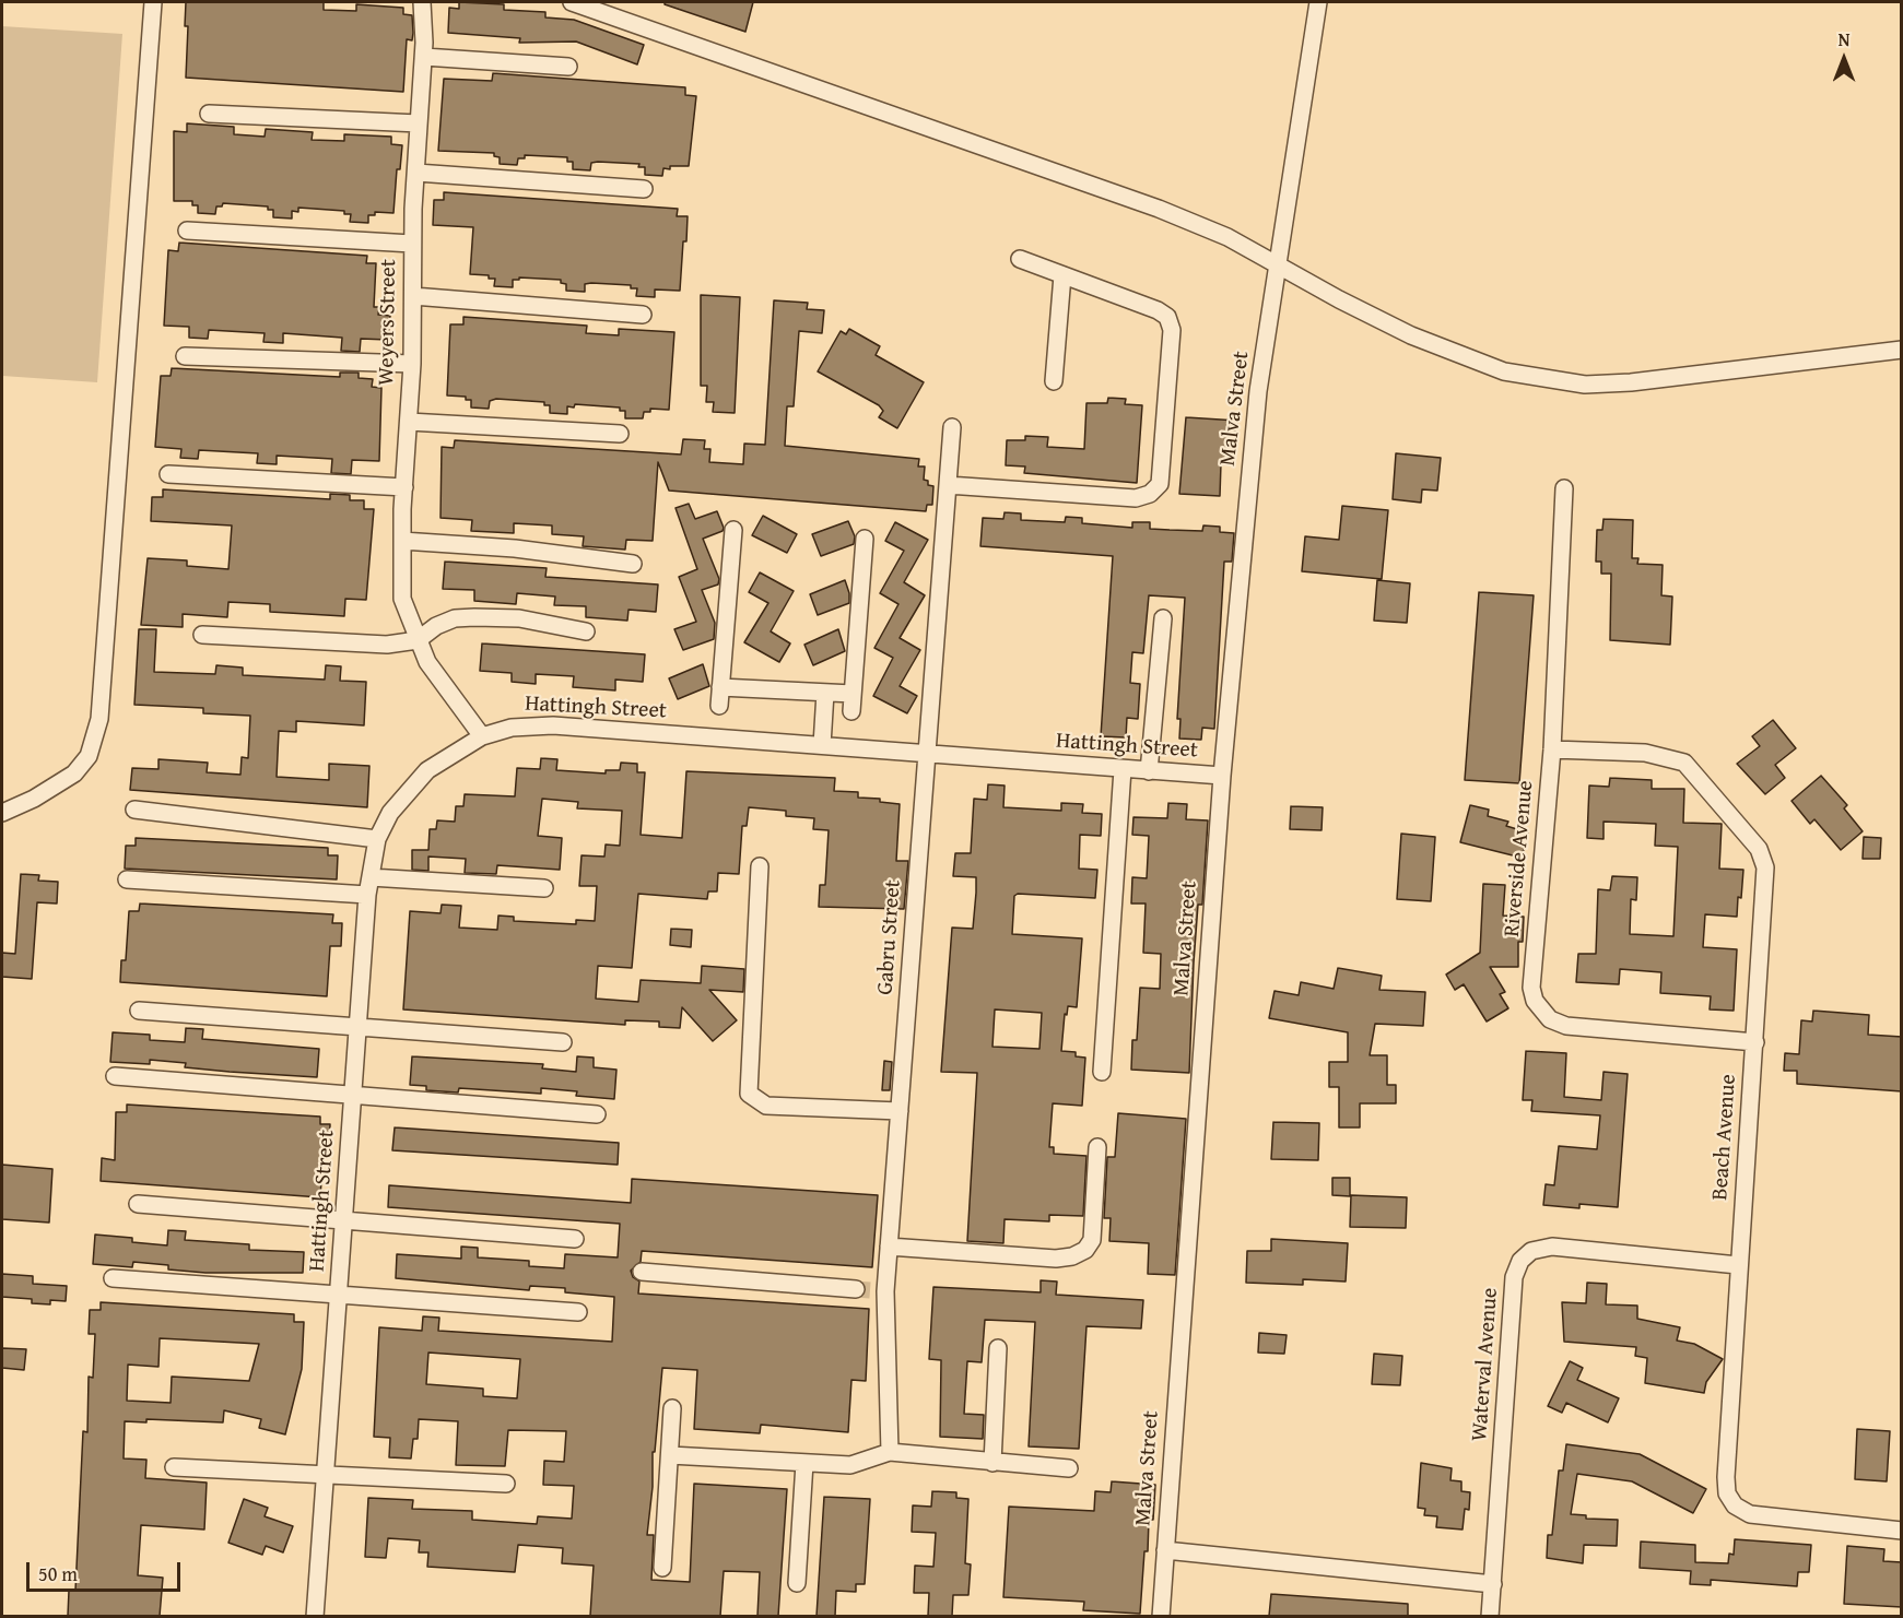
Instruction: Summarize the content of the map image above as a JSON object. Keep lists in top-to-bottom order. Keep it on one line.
{"streets":{"street":["Weyers Street","Malva Street","Hattingh Street","Riverside Avenue","Gabru Street","Beach Avenue","Waterval Avenue"]},"crossings":[["Weyers Street","Hattingh Street"],["Malva Street","Hattingh Street"],["Hattingh Street","Gabru Street"],["Riverside Avenue","Beach Avenue"],["Beach Avenue","Waterval Avenue"]],"scale_bar":"50 m","north":"top"}
